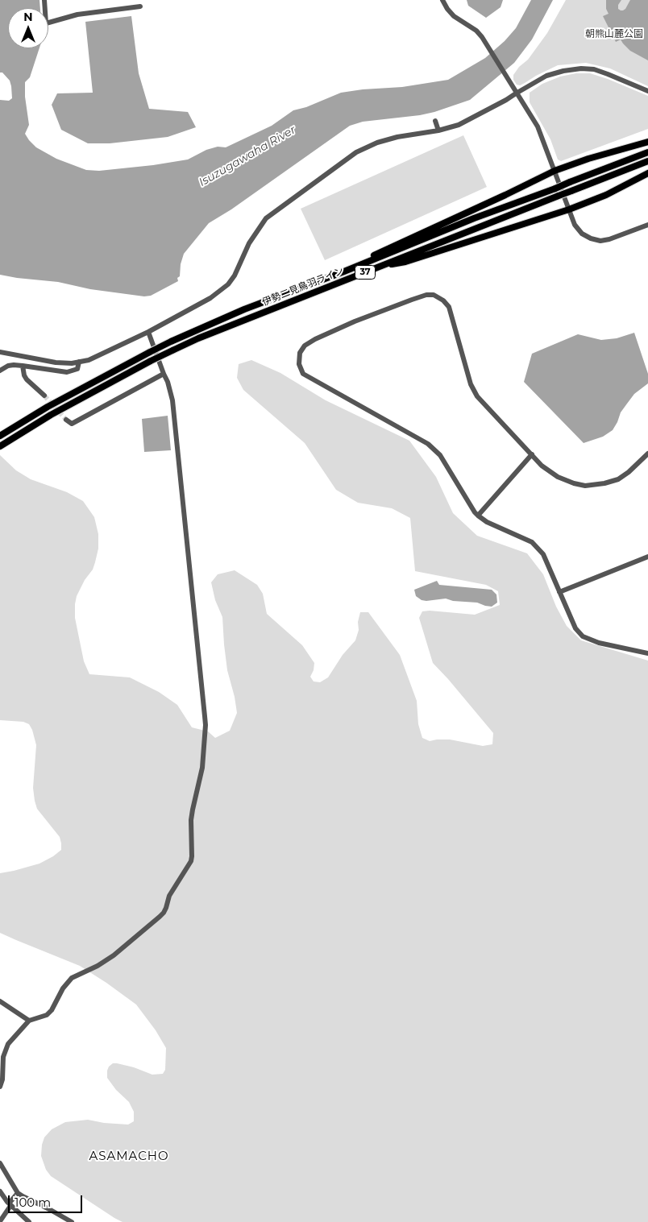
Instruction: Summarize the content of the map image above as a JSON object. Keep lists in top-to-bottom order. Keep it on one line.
{"streets":{"main road":["37","伊勢二見鳥羽ライン"]},"districts":["ASAMACHO"],"water":["Isuzugawaha River"],"parks":["朝熊山麓公園"],"scale_bar":"100 m","north":"top"}
